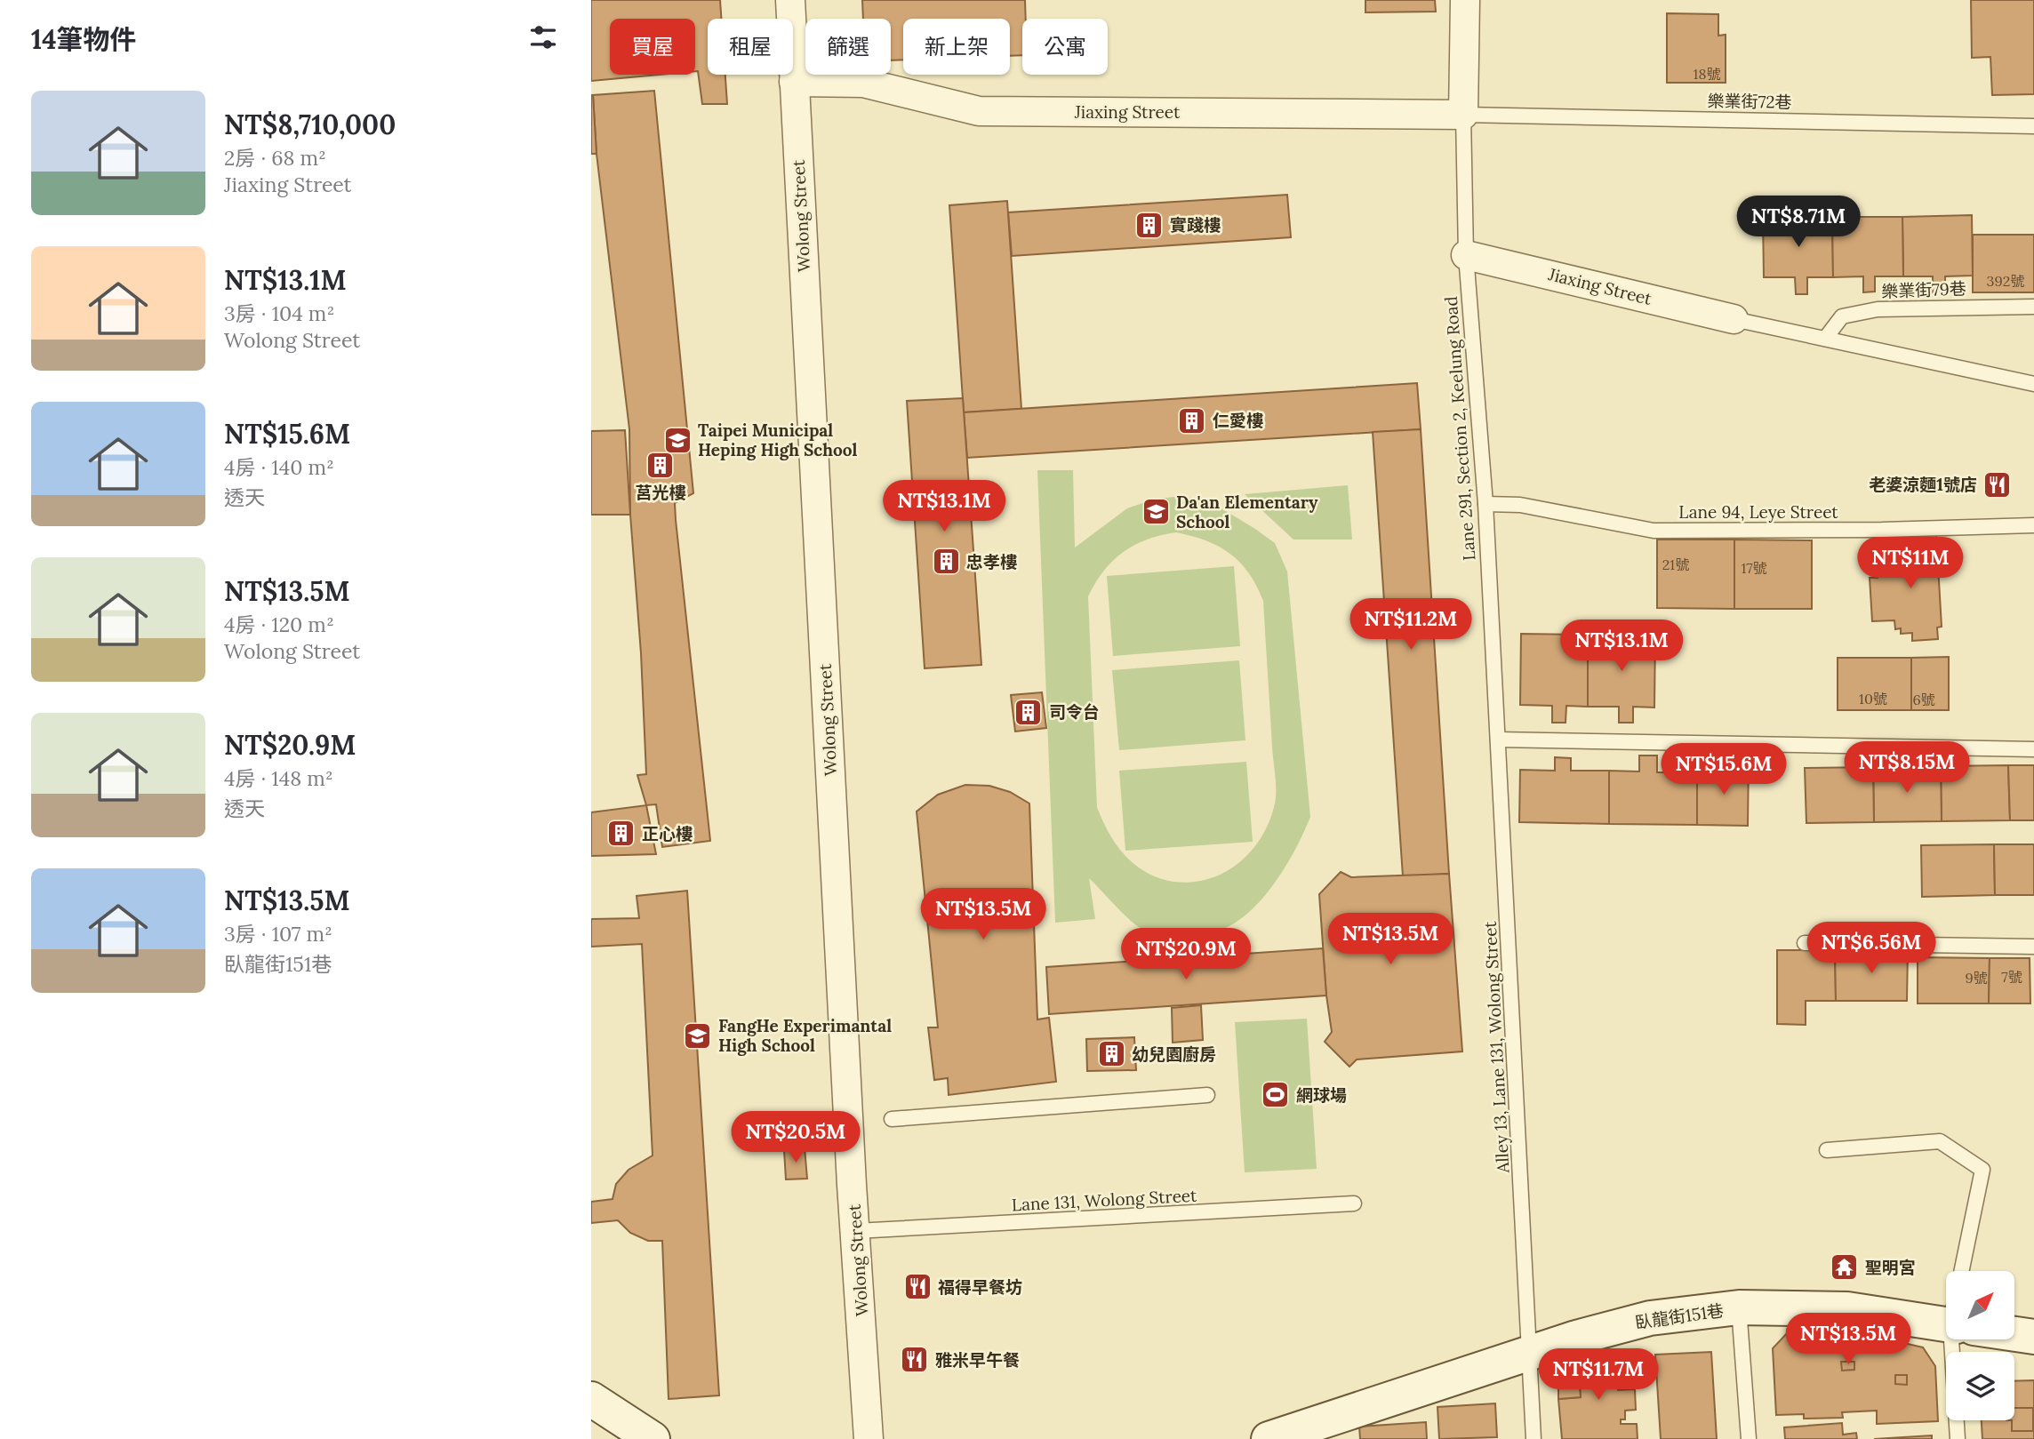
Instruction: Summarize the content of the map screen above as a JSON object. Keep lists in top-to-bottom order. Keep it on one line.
{"streets":{"street":["Jiaxing Street","Wolong Street","臥龍街151巷"],"lane":["樂業街72巷","樂業街79巷","Lane 291, Section 2, Keelung Road","Lane 94, Leye Street","Alley 13, Lane 131, Wolong Street","Lane 131, Wolong Street"]},"crossings":[["樂業街72巷","Jiaxing Street"],["樂業街72巷","Lane 291, Section 2, Keelung Road"],["Jiaxing Street","Wolong Street"],["Jiaxing Street","Lane 291, Section 2, Keelung Road"],["Wolong Street","Lane 131, Wolong Street"],["Lane 291, Section 2, Keelung Road","Lane 94, Leye Street"],["Lane 291, Section 2, Keelung Road","Alley 13, Lane 131, Wolong Street"],["Alley 13, Lane 131, Wolong Street","臥龍街151巷"]],"places":{"building":["實踐樓","仁愛樓","莒光樓","忠孝樓","司令台","正心樓","幼兒園廚房"],"school or university":["Taipei Municipal Heping High School","Da'an Elementary School","FangHe Experimantal High School"],"restaurant":["老婆涼麵1號店","福得早餐坊","雅米早午餐"],"sports":["網球場"],"temple":["聖明宮"]},"house_numbers":["18號","392號","21號","17號","10號","6號","7號","9號"],"north":"top right","page":{"heading":"14筆物件","chip":["買屋","租屋","篩選","新上架","公寓"],"list":[{"name":"NT$8,710,000","note":"2房 · 68 m² · Jiaxing Street"},{"name":"NT$13.1M","note":"3房 · 104 m² · Wolong Street"},{"name":"NT$15.6M","note":"4房 · 140 m² · 透天"},{"name":"NT$13.5M","note":"4房 · 120 m² · Wolong Street"},{"name":"NT$20.9M","note":"4房 · 148 m² · 透天"},{"name":"NT$13.5M","note":"3房 · 107 m² · 臥龍街151巷"}],"price":["NT$8.71M","NT$13.1M","NT$11M","NT$11.2M","NT$13.1M","NT$8.15M","NT$15.6M","NT$13.5M","NT$13.5M","NT$6.56M","NT$20.9M","NT$20.5M","NT$13.5M","NT$11.7M"]}}
